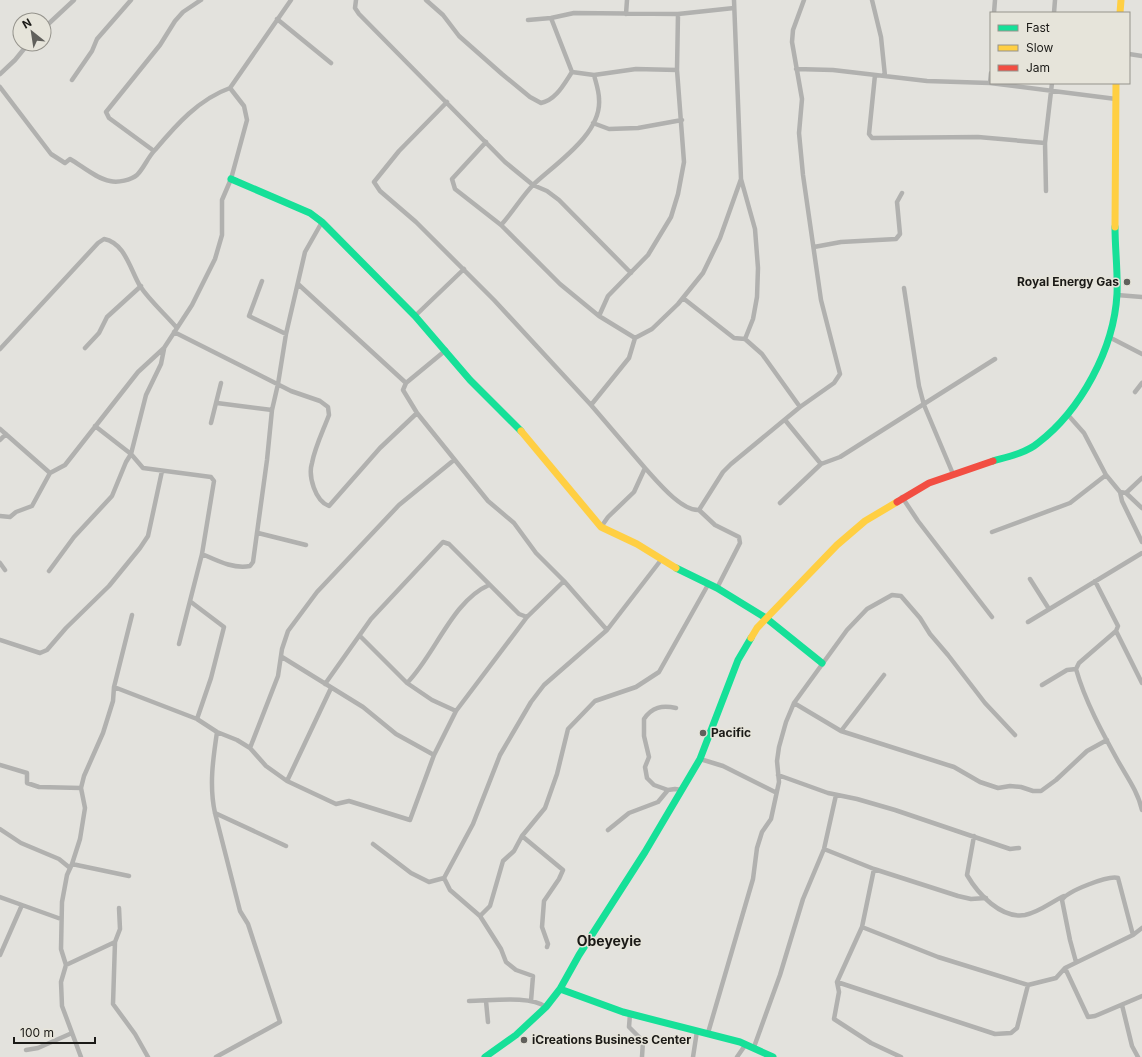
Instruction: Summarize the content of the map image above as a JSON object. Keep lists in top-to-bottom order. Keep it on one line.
{"districts":["Obeyeyie"],"places":["Royal Energy Gas","Pacific","iCreations Business Center"],"legend":["Fast","Slow","Jam"],"scale_bar":"100 m","north":"top left"}
